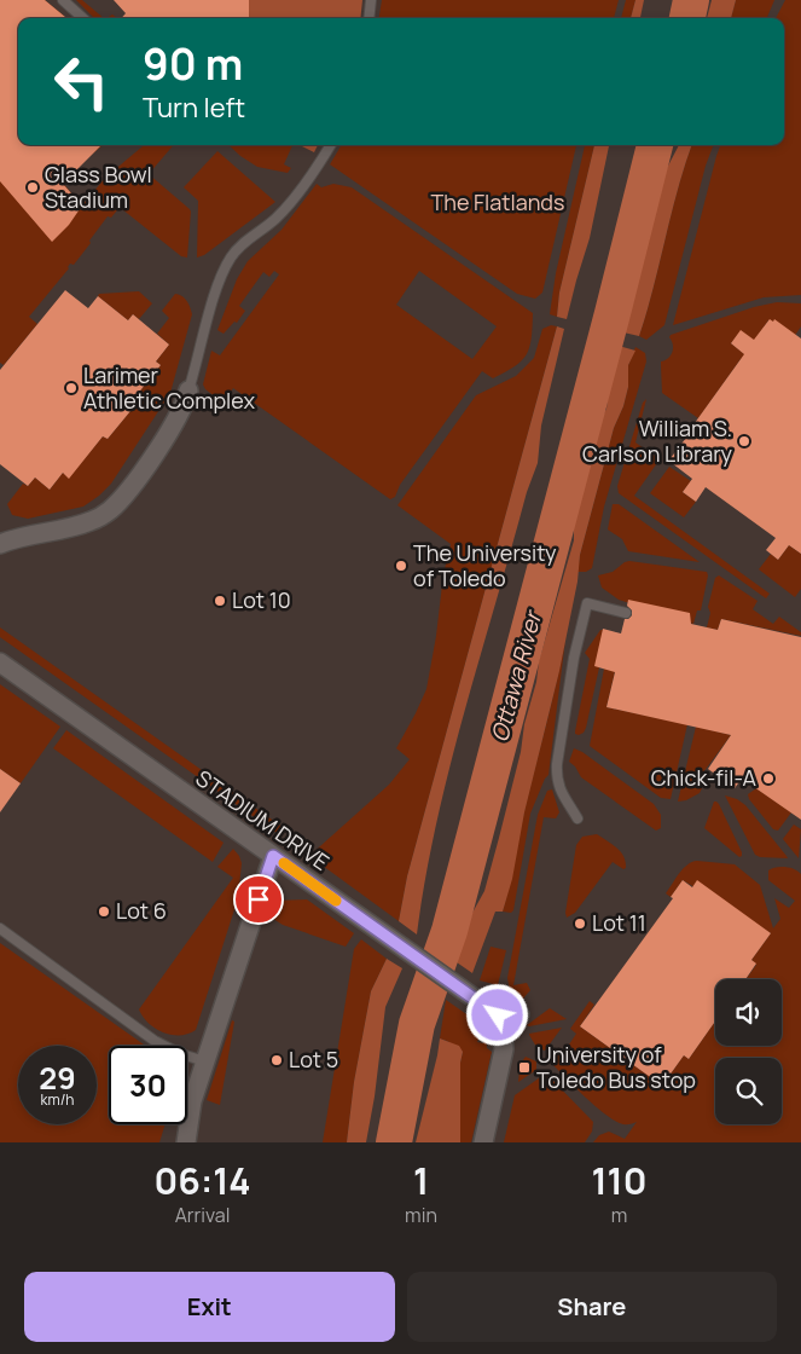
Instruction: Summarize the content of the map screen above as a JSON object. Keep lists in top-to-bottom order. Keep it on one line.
{"streets":{"street":["STADIUM DRIVE"]},"water":["Ottawa River"],"parks":["The Flatlands"],"places":{"other":["Glass Bowl Stadium","Larimer Athletic Complex","William S. Carlson Library","The University of Toledo","Lot 10","Chick-fil-A","Lot 6","Lot 11","Lot 5"],"transit":["University of Toledo Bus stop"]},"page":{"turn":["90 m","Turn left"],"speed":"29 km/h","limit":"30","eta":["06:14","Arrival","1","min","110","m"],"buttons":["Exit","Share"]}}
